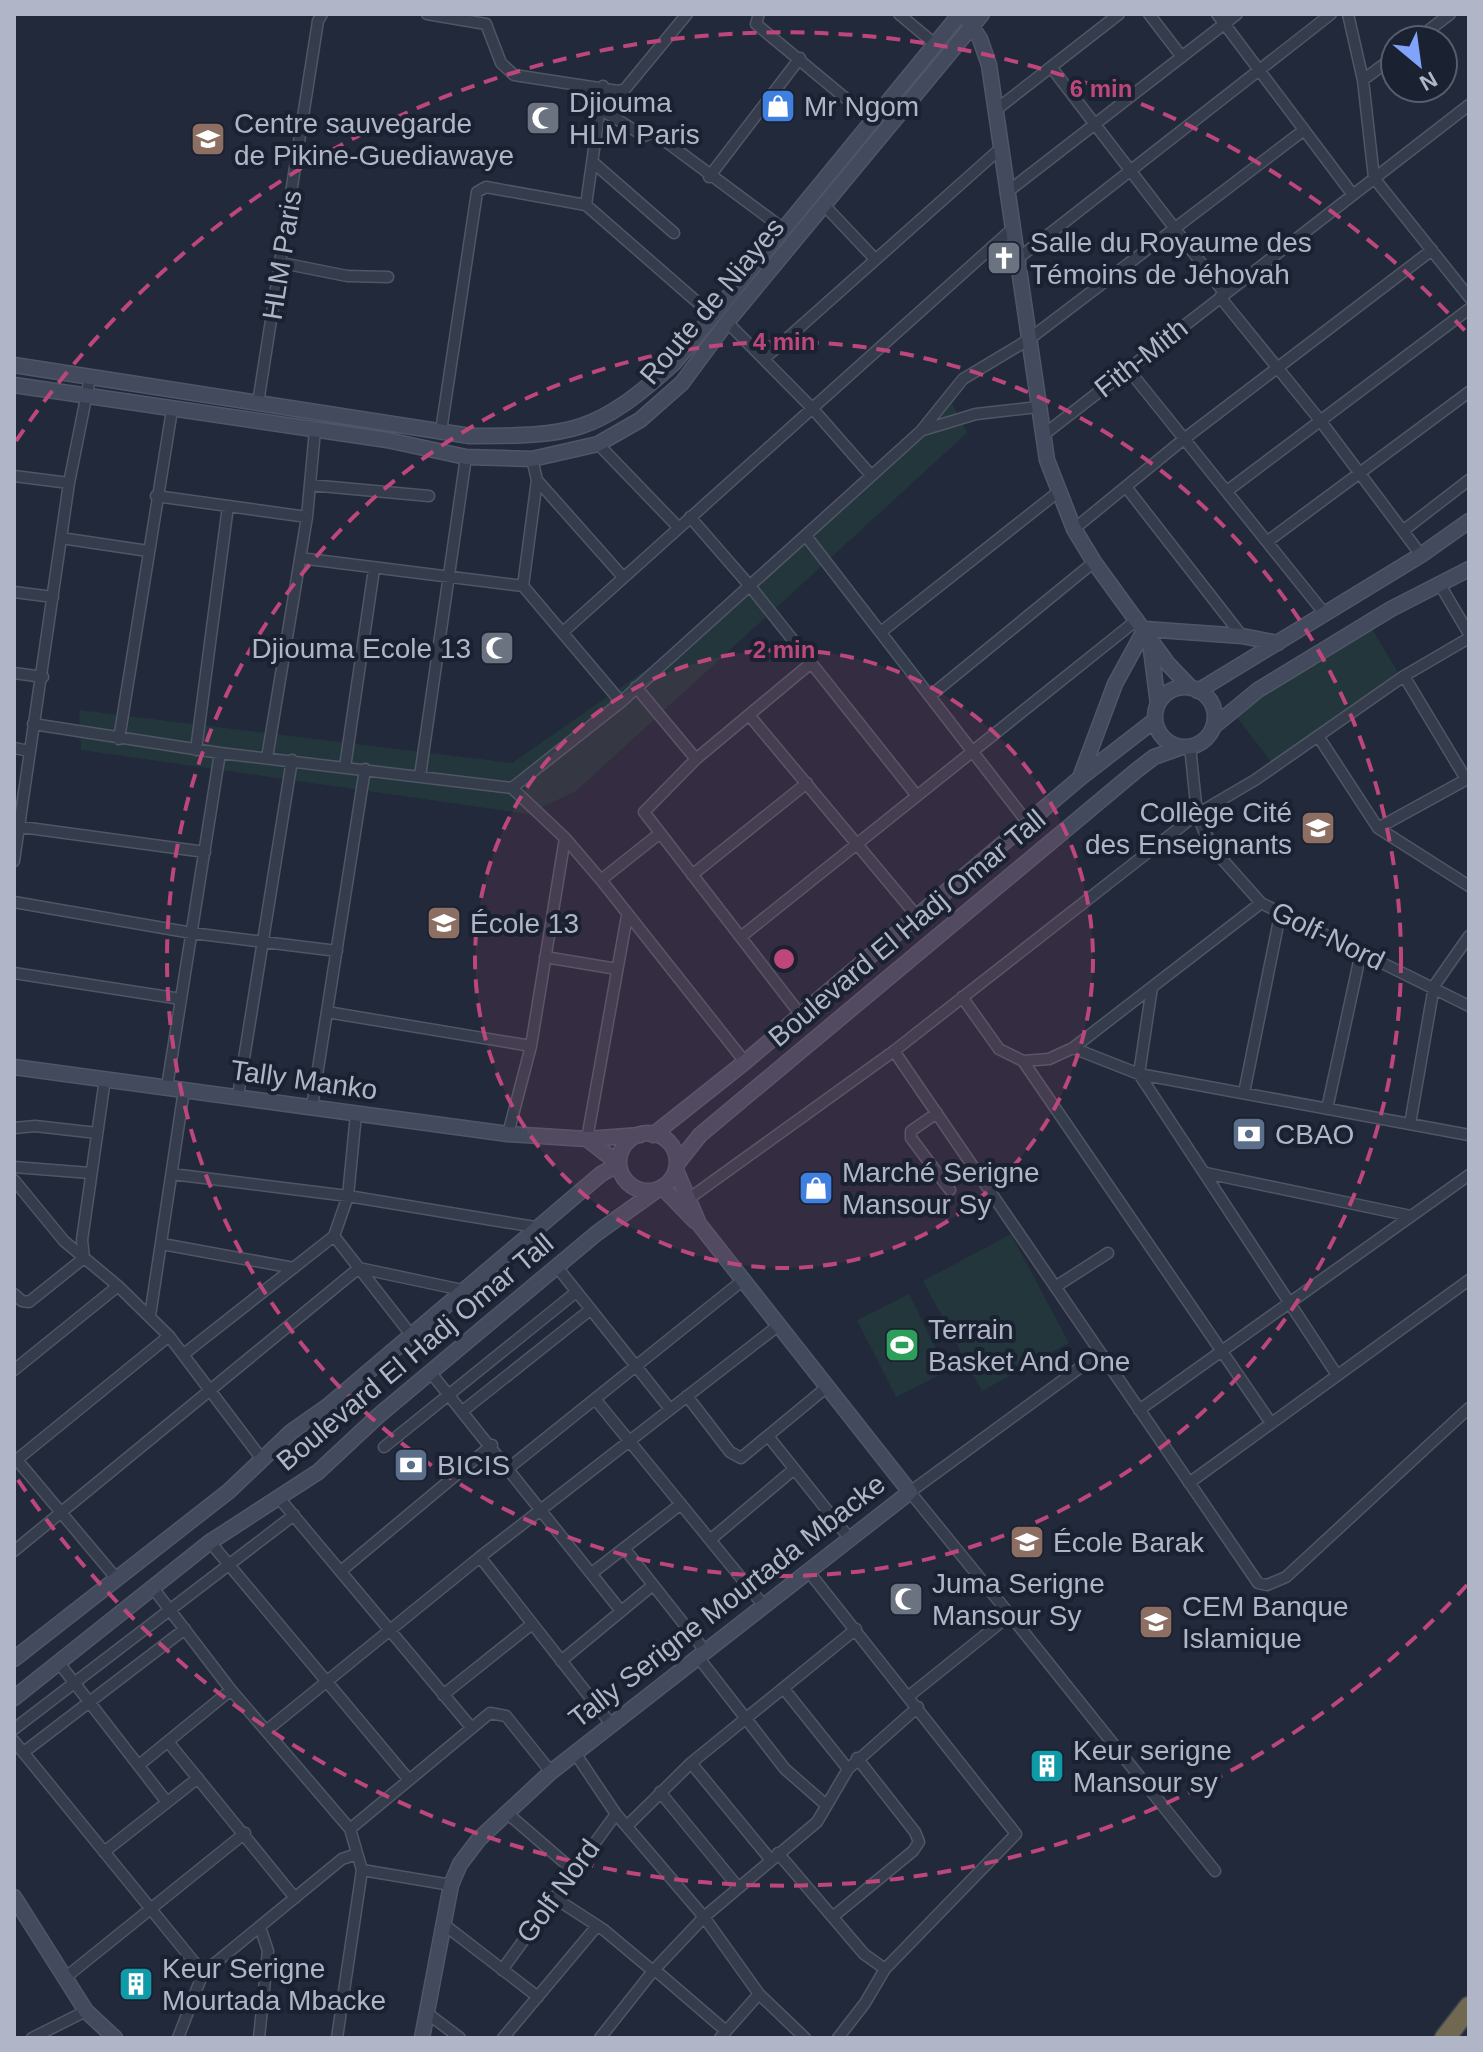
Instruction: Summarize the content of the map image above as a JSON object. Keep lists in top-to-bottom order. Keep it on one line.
{"streets":{"main road":["Route de Niayes","Boulevard El Hadj Omar Tall","Tally Manko","Tally Serigne Mourtada Mbacke"],"street":["HLM Paris","Fith-Mith","Golf-Nord","Golf Nord"]},"crossings":[["HLM Paris","Route de Niayes"],["Boulevard El Hadj Omar Tall","Golf-Nord"],["Boulevard El Hadj Omar Tall","Tally Manko"],["Boulevard El Hadj Omar Tall","Tally Serigne Mourtada Mbacke"],["Tally Manko","Tally Serigne Mourtada Mbacke"]],"places":{"shop":["Mr Ngom","Marché Serigne Mansour Sy"],"mosque":["Djiouma HLM Paris","Djiouma Ecole 13","Juma Serigne Mansour Sy"],"school or university":["Centre sauvegarde de Pikine-Guediawaye","Collège Cité des Enseignants","École 13","École Barak","CEM Banque Islamique"],"church":["Salle du Royaume des Témoins de Jéhovah"],"bank":["CBAO","BICIS"],"sports":["Terrain Basket And One"],"building":["Keur serigne Mansour sy","Keur Serigne Mourtada Mbacke"]},"north":"bottom right","rings":["6 min","4 min","2 min"]}
